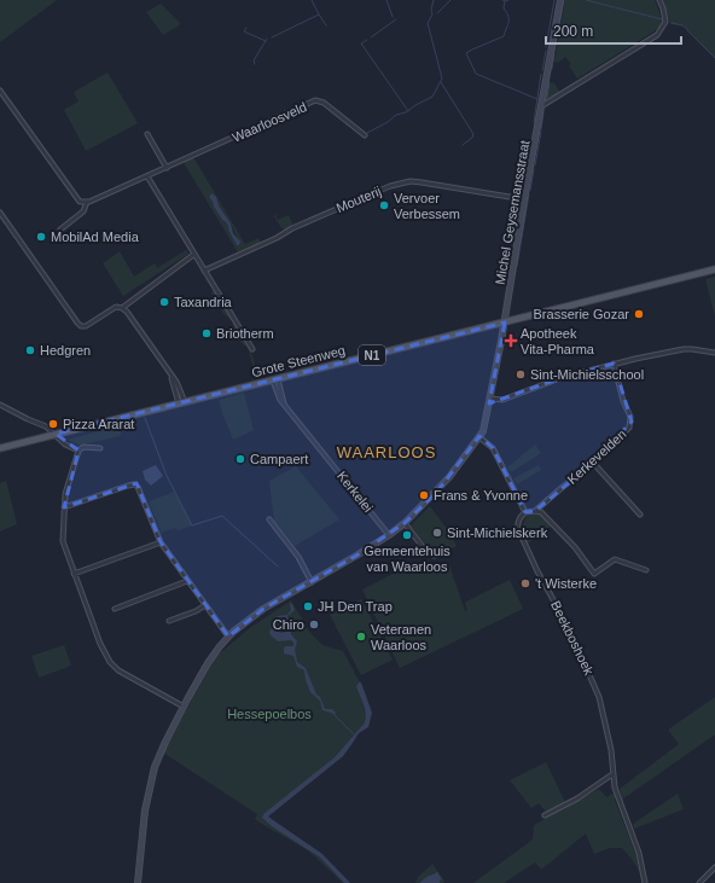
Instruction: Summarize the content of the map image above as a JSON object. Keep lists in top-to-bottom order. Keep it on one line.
{"streets":{"main road":["N1","Grote Steenweg"],"street":["Waarloosveld","Mouterij","Michel Geysemansstraat","Kerkevelden","Kerkelei","Beekboshoek"]},"crossings":[["Mouterij","Michel Geysemansstraat"],["Michel Geysemansstraat","Grote Steenweg"],["Grote Steenweg","Kerkelei"]],"districts":["WAARLOOS"],"parks":["Hessepoelbos"],"places":{"other":["Vervoer Verbessem","MobilAd Media","Taxandria","Brasserie Gozar","Briotherm","Hedgren","Sint-Michielsschool","Pizza Ararat","Campaert","Frans & Yvonne","Sint-Michielskerk","Gemeentehuis van Waarloos","'t Wisterke","JH Den Trap","Chiro","Veteranen Waarloos"],"health":["Apotheek Vita-Pharma"]},"scale_bar":"200 m"}
